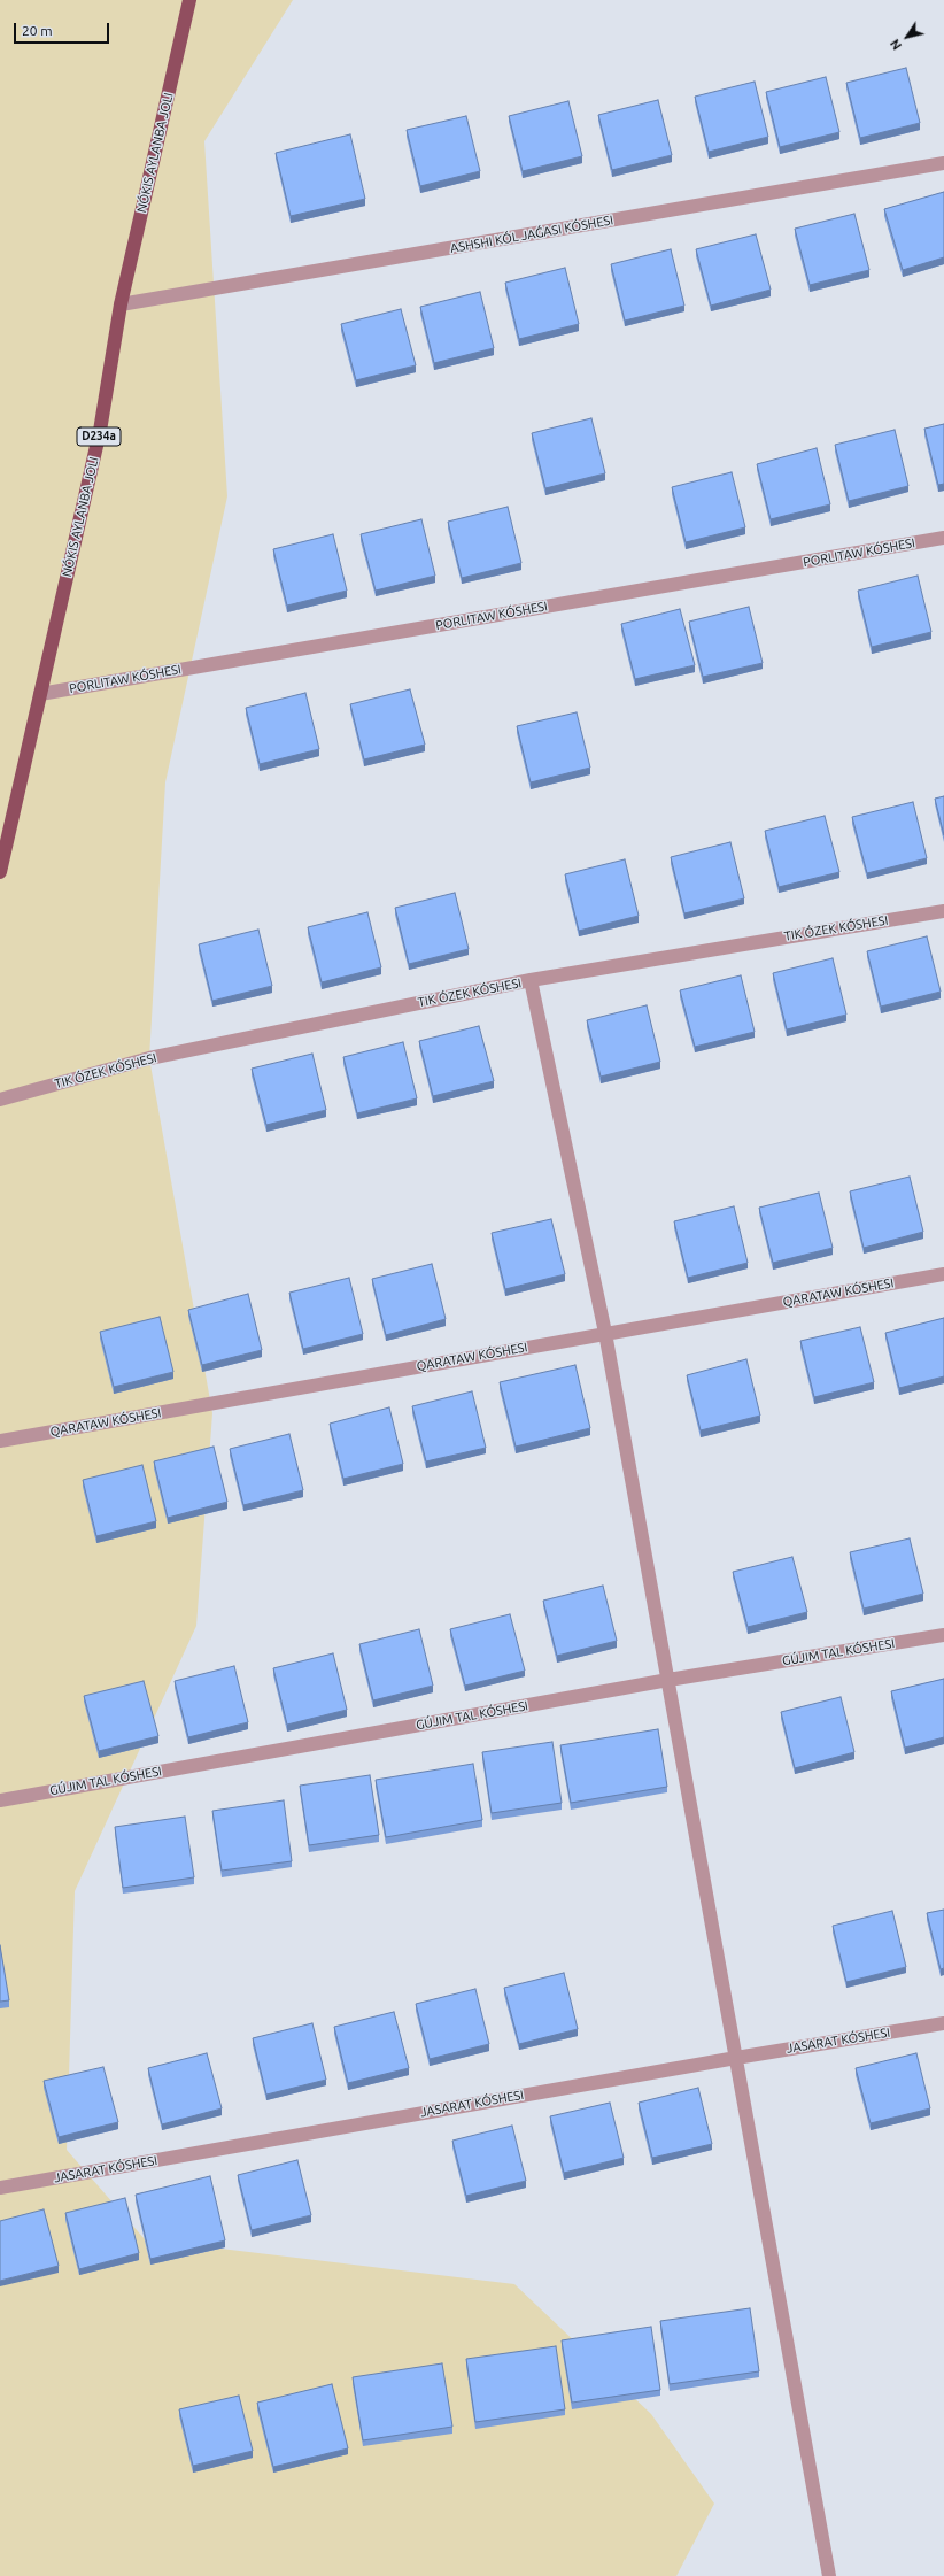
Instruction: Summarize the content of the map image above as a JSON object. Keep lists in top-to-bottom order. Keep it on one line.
{"streets":{"main road":["D234a"],"street":["TIK ÓZEK KÓSHESI","QARATAW KÓSHESI","GÚJIM TAL KÓSHESI","JASARAT KÓSHESI"]},"scale_bar":"20 m","north":"bottom left"}
